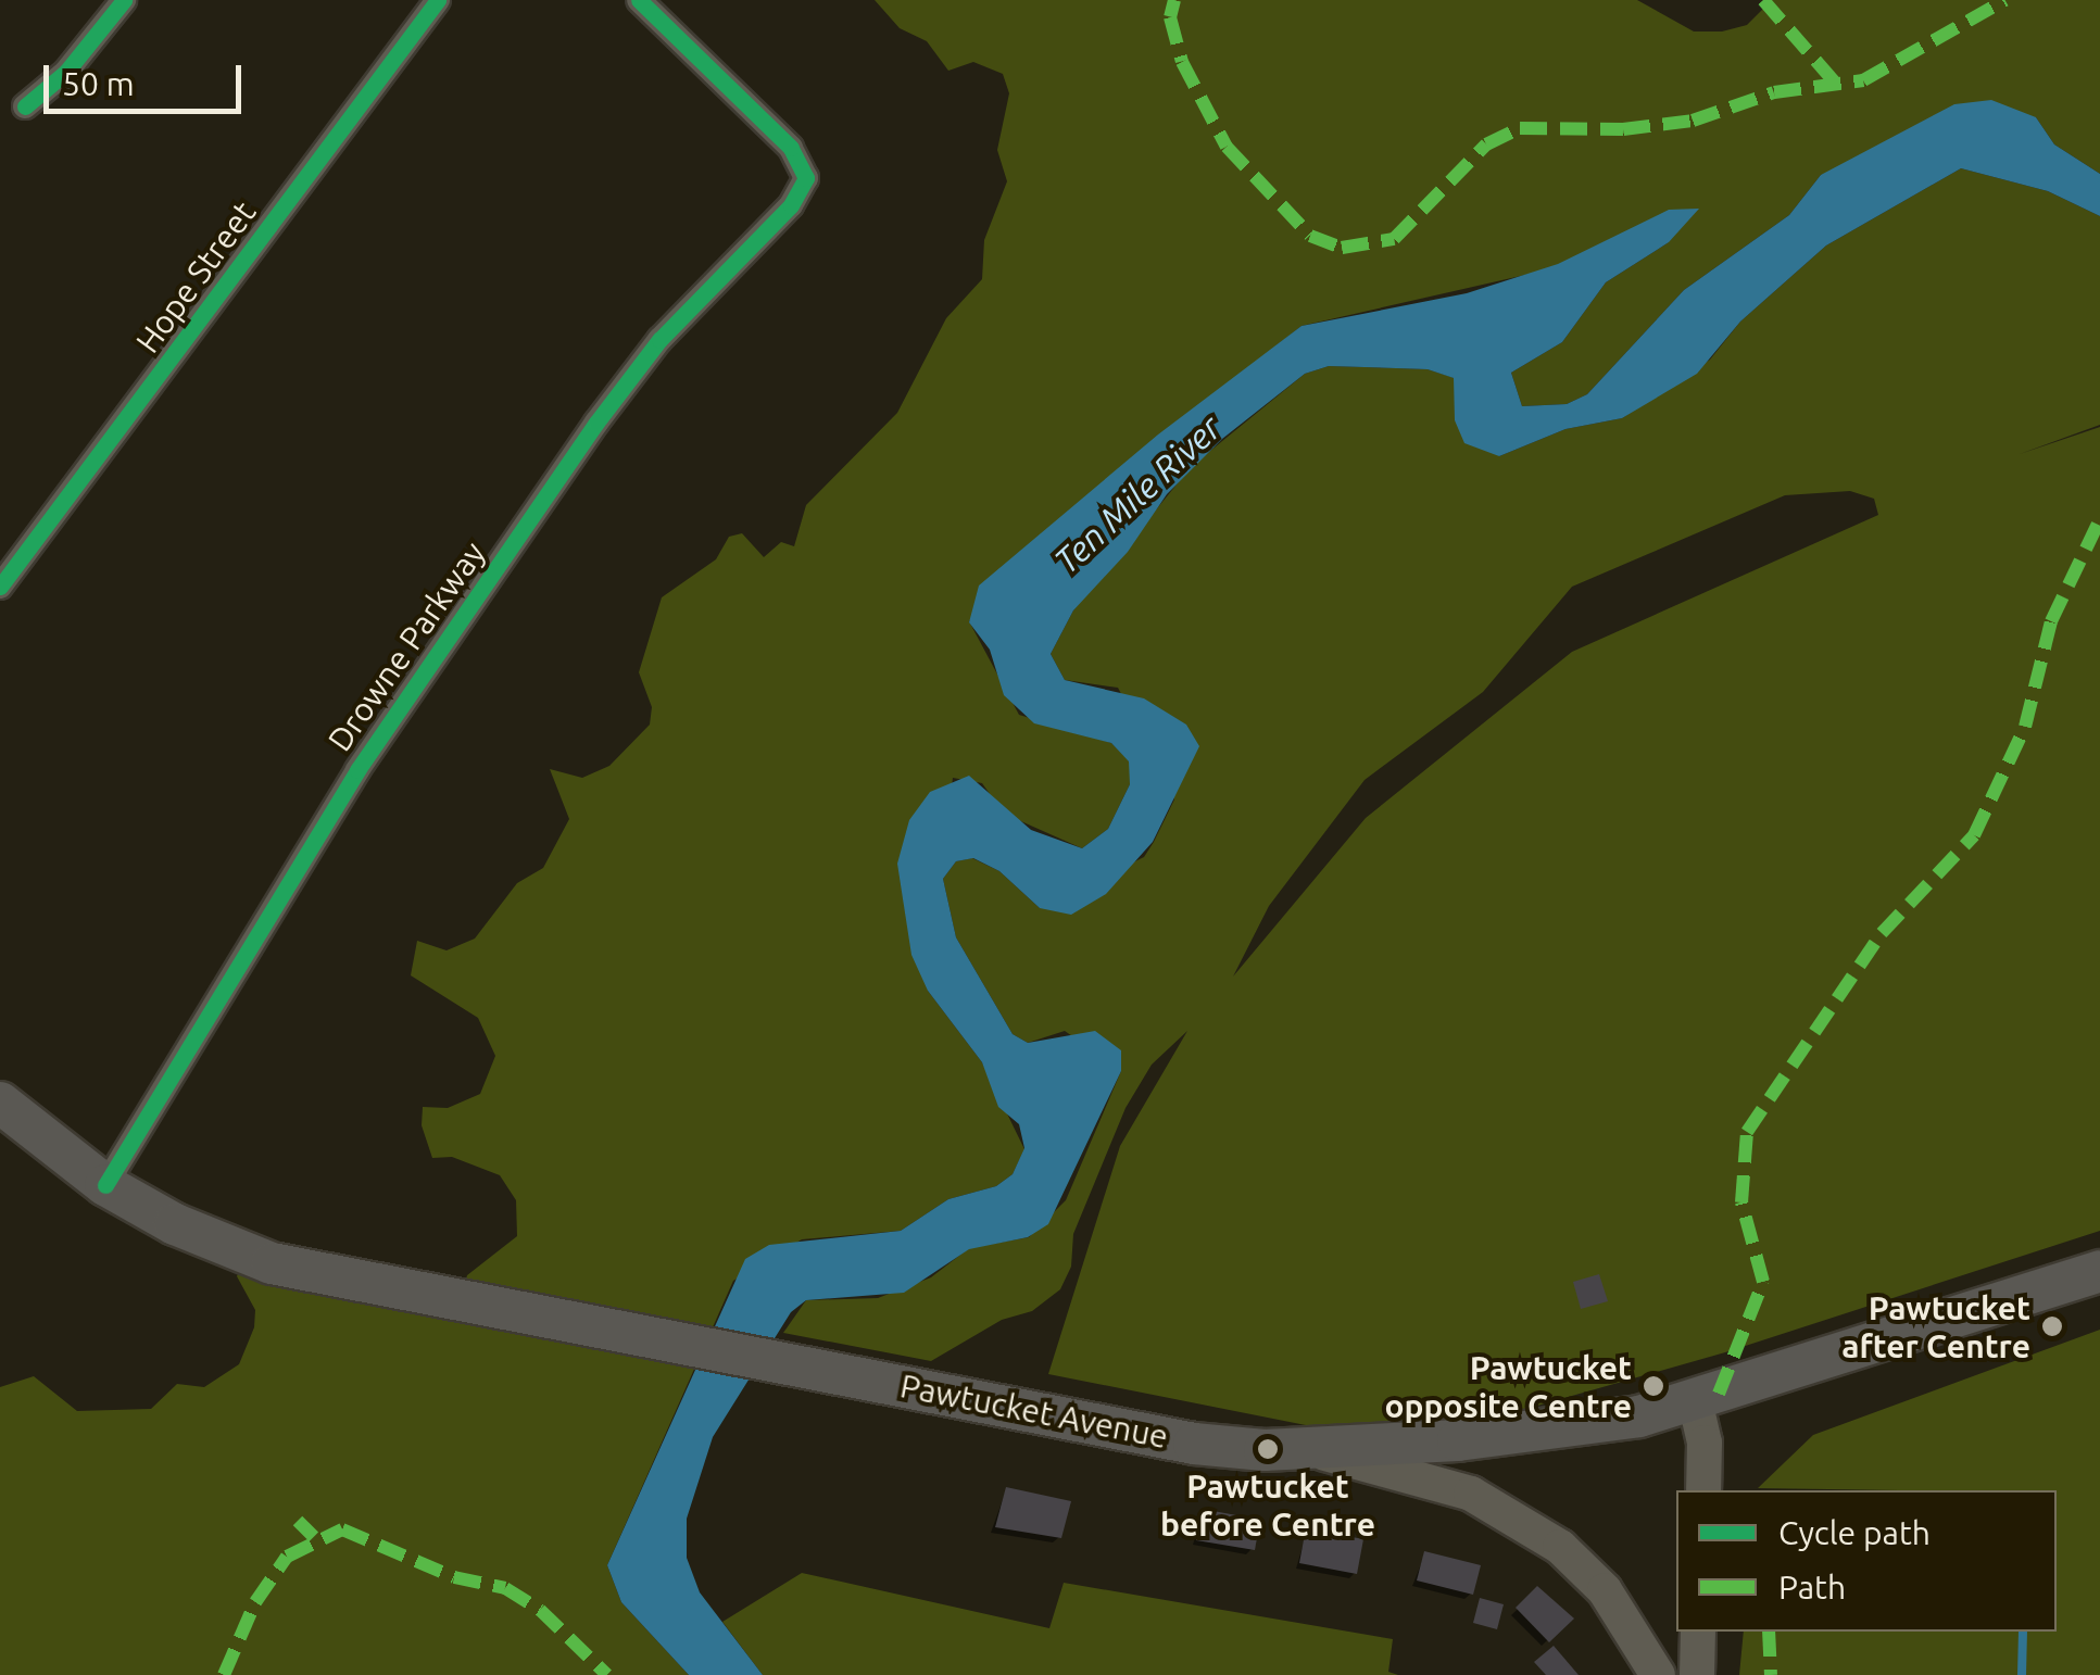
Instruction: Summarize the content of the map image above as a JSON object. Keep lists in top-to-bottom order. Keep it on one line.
{"streets":{"main road":["Pawtucket Avenue"],"street":["Hope Street","Drowne Parkway"]},"crossings":[["Drowne Parkway","Pawtucket Avenue"]],"water":["Ten Mile River"],"places":["Pawtucket after Centre","Pawtucket opposite Centre","Pawtucket before Centre"],"legend":["Cycle path","Path"],"scale_bar":"50 m"}
